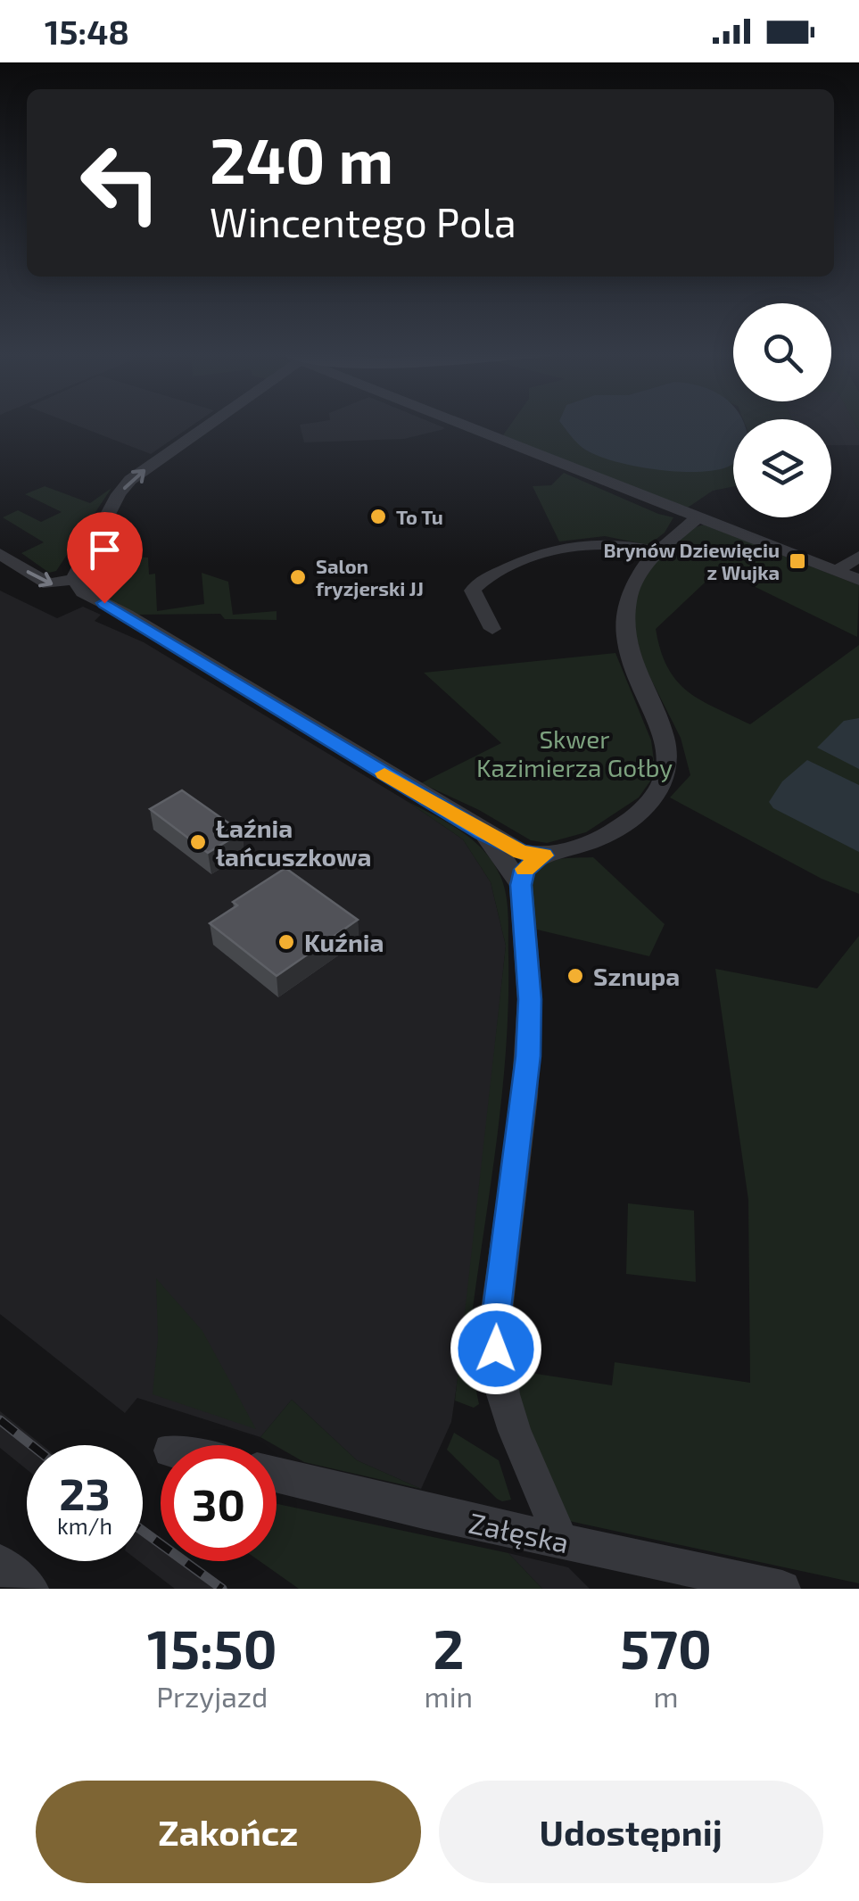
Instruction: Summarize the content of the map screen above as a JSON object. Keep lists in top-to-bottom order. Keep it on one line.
{"streets":{"street":["Załęska"]},"parks":["Skwer Kazimierza Gołby"],"places":{"other":["To Tu","Salon fryzjerski JJ","Łaźnia łańcuszkowa","Kuźnia","Sznupa"],"transit":["Brynów Dziewięciu z Wujka"]},"page":{"status":"15:48","turn":["240 m","Wincentego Pola"],"speed":"23 km/h","limit":"30","eta":["15:50","Przyjazd","2","min","570","m"],"buttons":["Zakończ","Udostępnij"]}}
